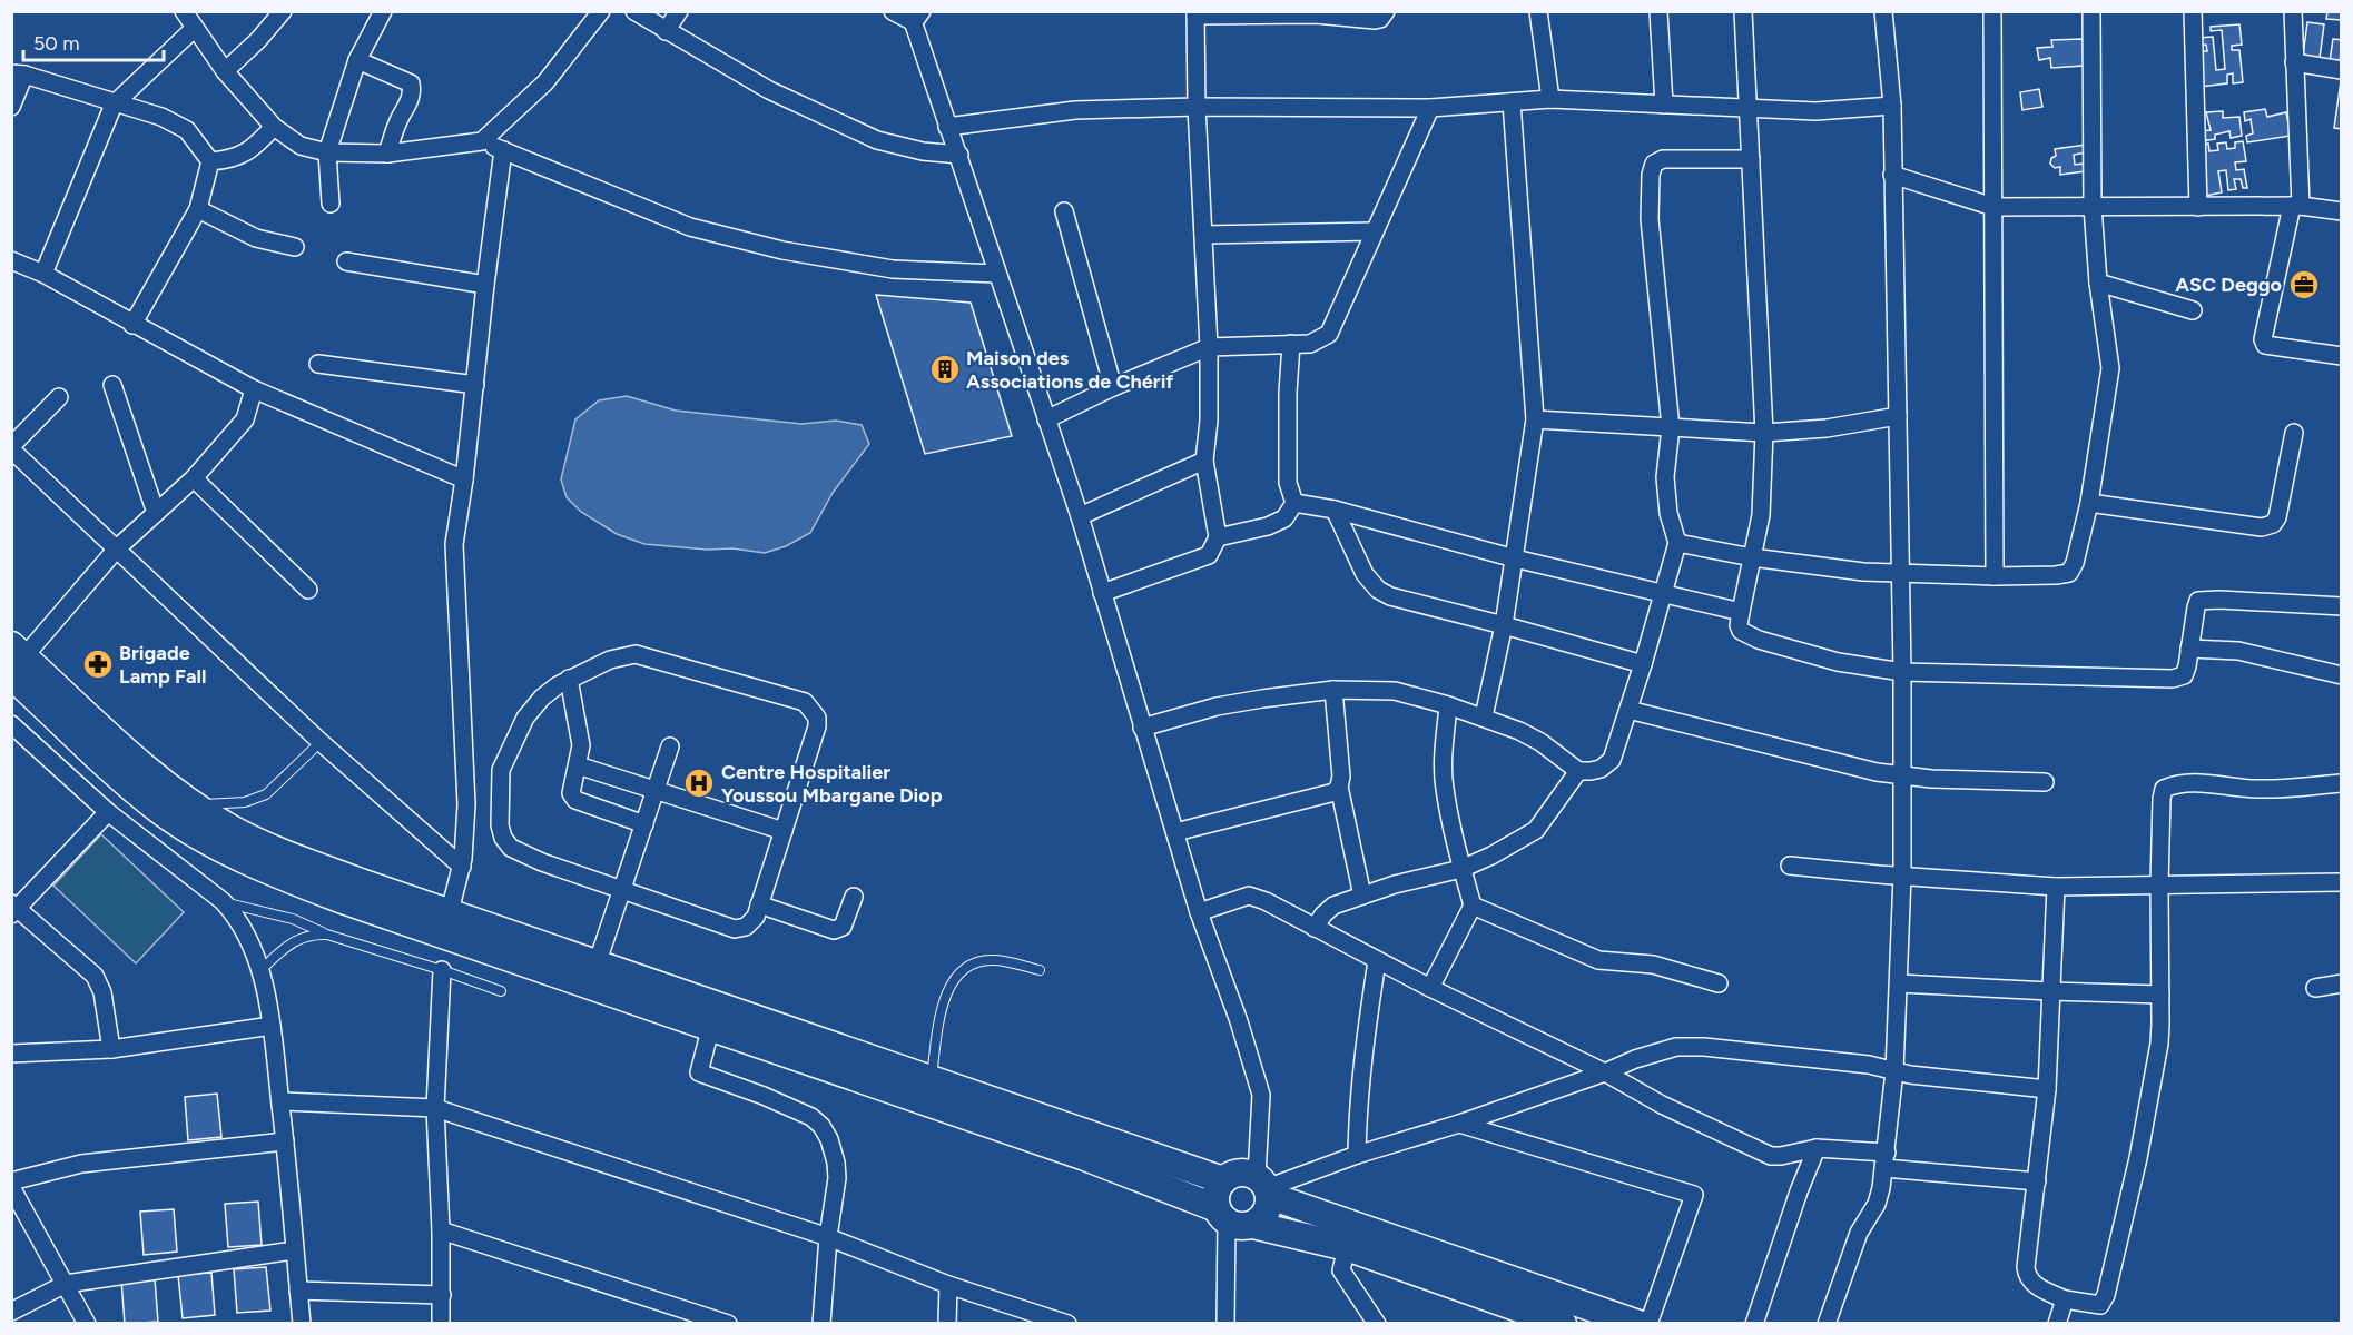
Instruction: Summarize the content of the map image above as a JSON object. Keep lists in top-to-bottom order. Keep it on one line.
{"places":{"office":["ASC Deggo"],"building":["Maison des Associations de Chérif"],"pharmacy":["Brigade Lamp Fall"],"hospital":["Centre Hospitalier Youssou Mbargane Diop"]},"scale_bar":"50 m"}
